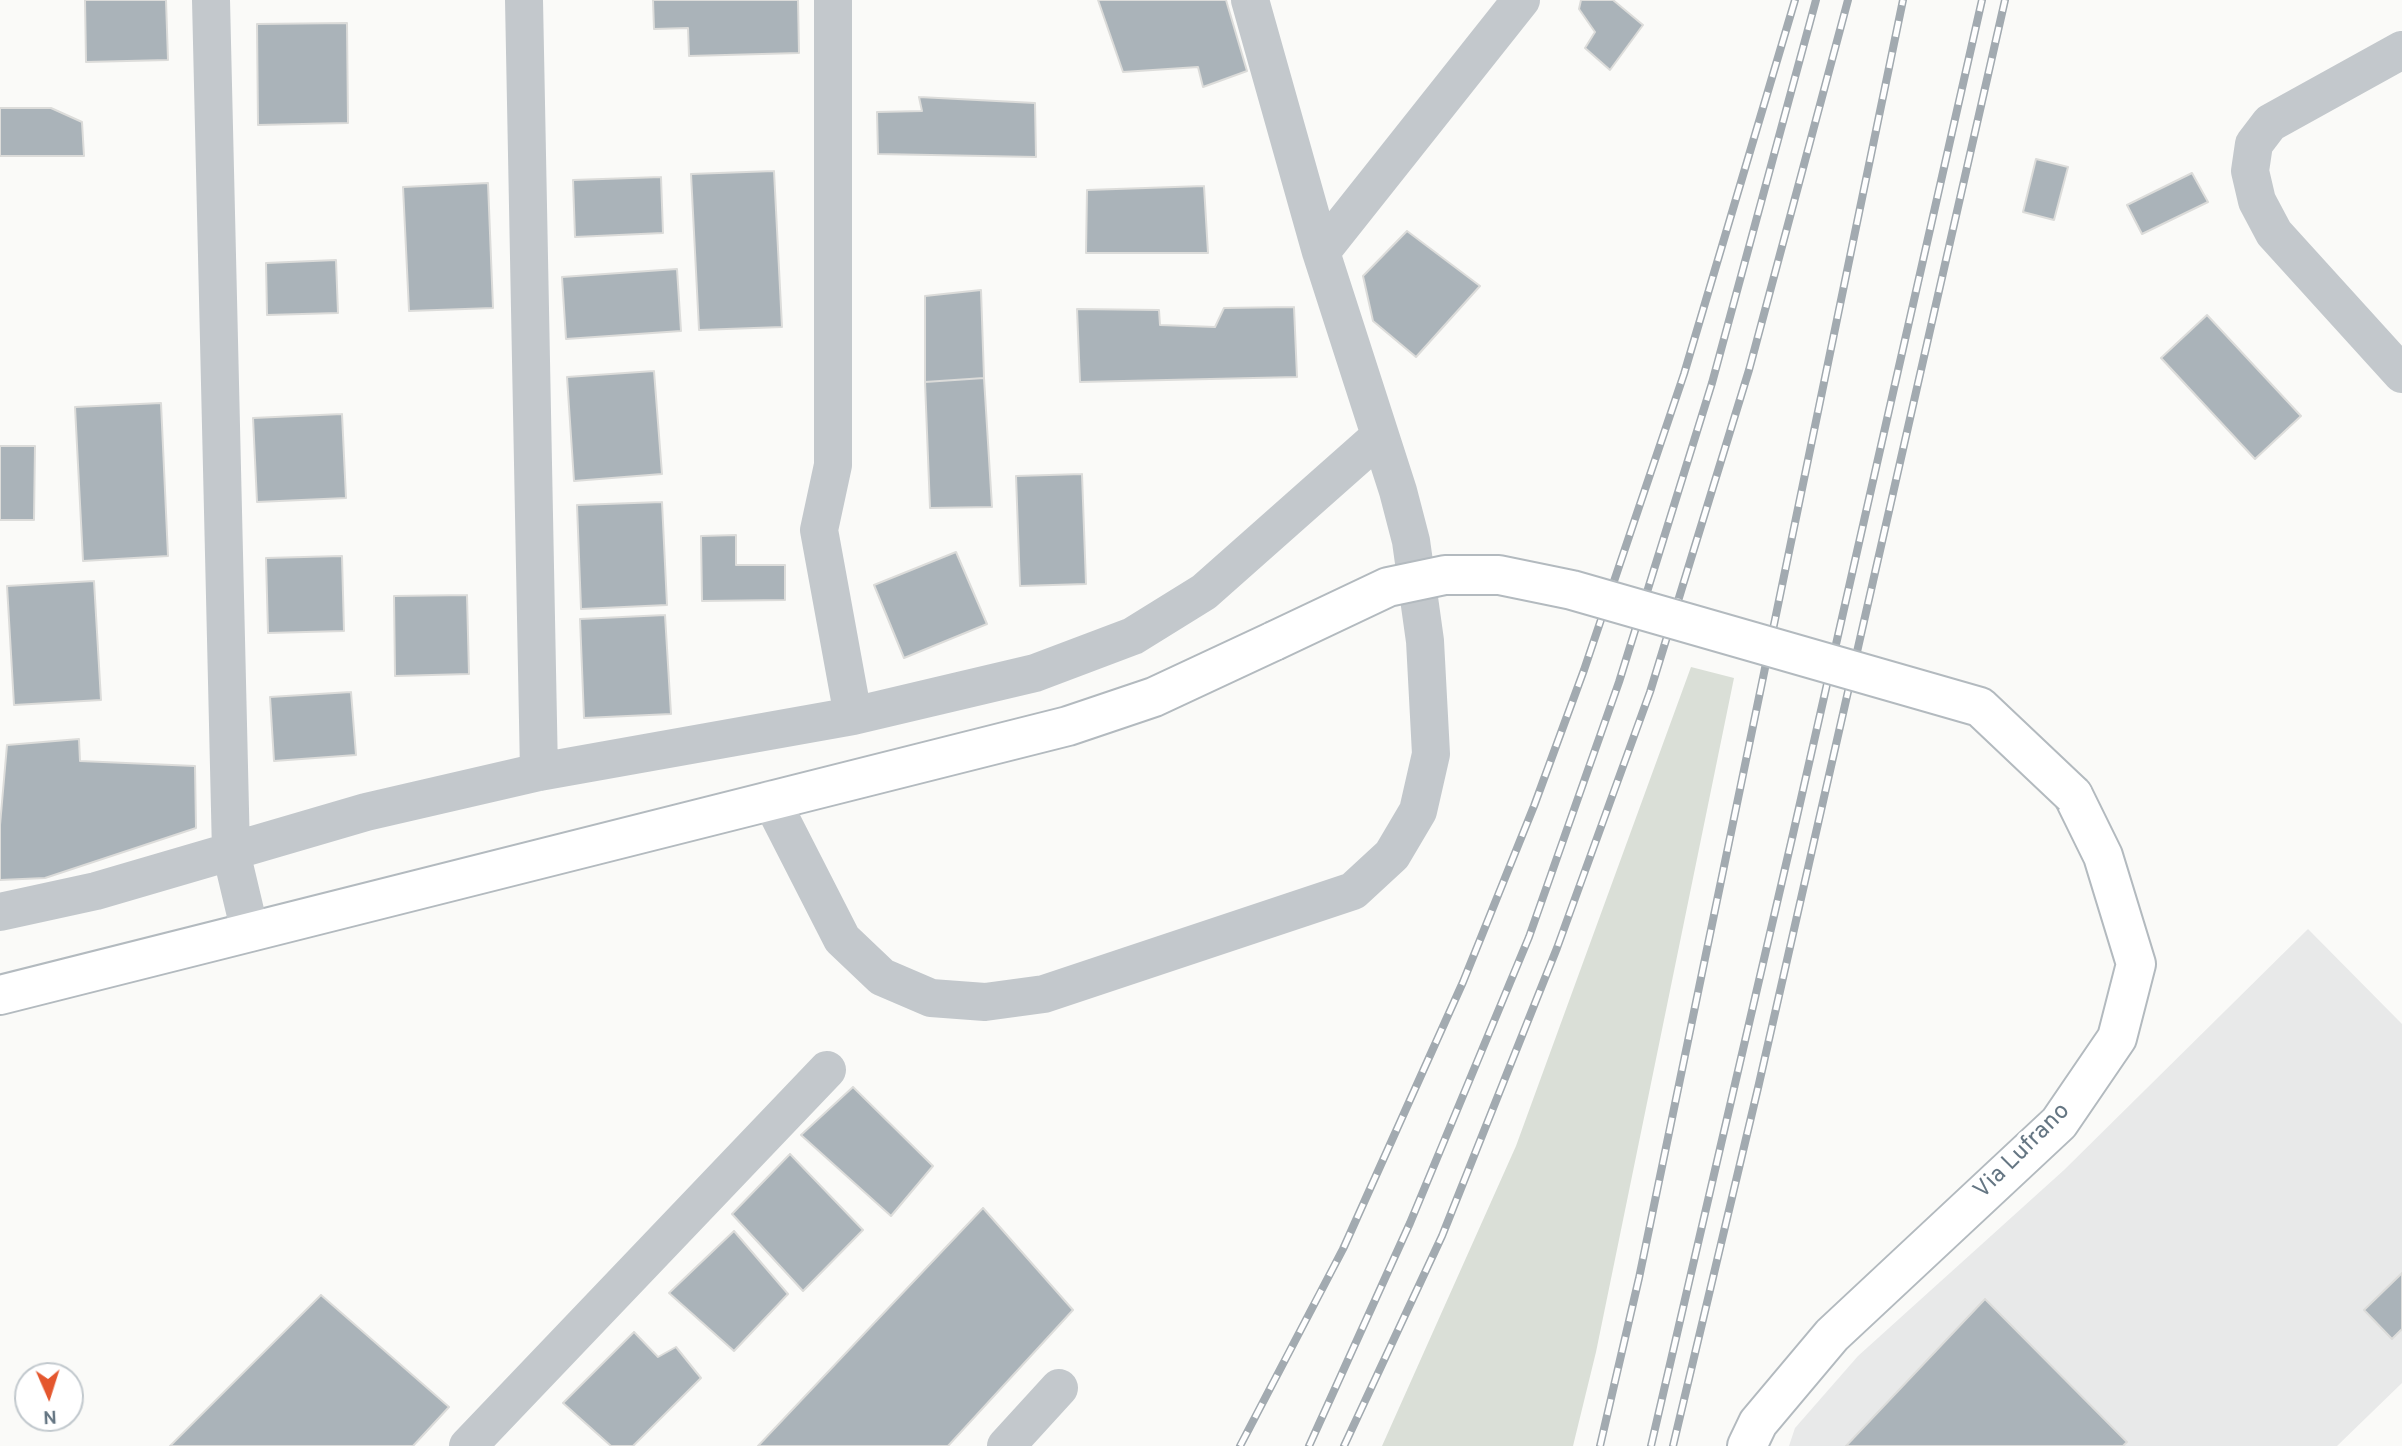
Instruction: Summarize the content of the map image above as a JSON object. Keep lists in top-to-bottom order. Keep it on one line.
{"streets":{"street":["Via Lufrano"]},"north":"bottom"}
